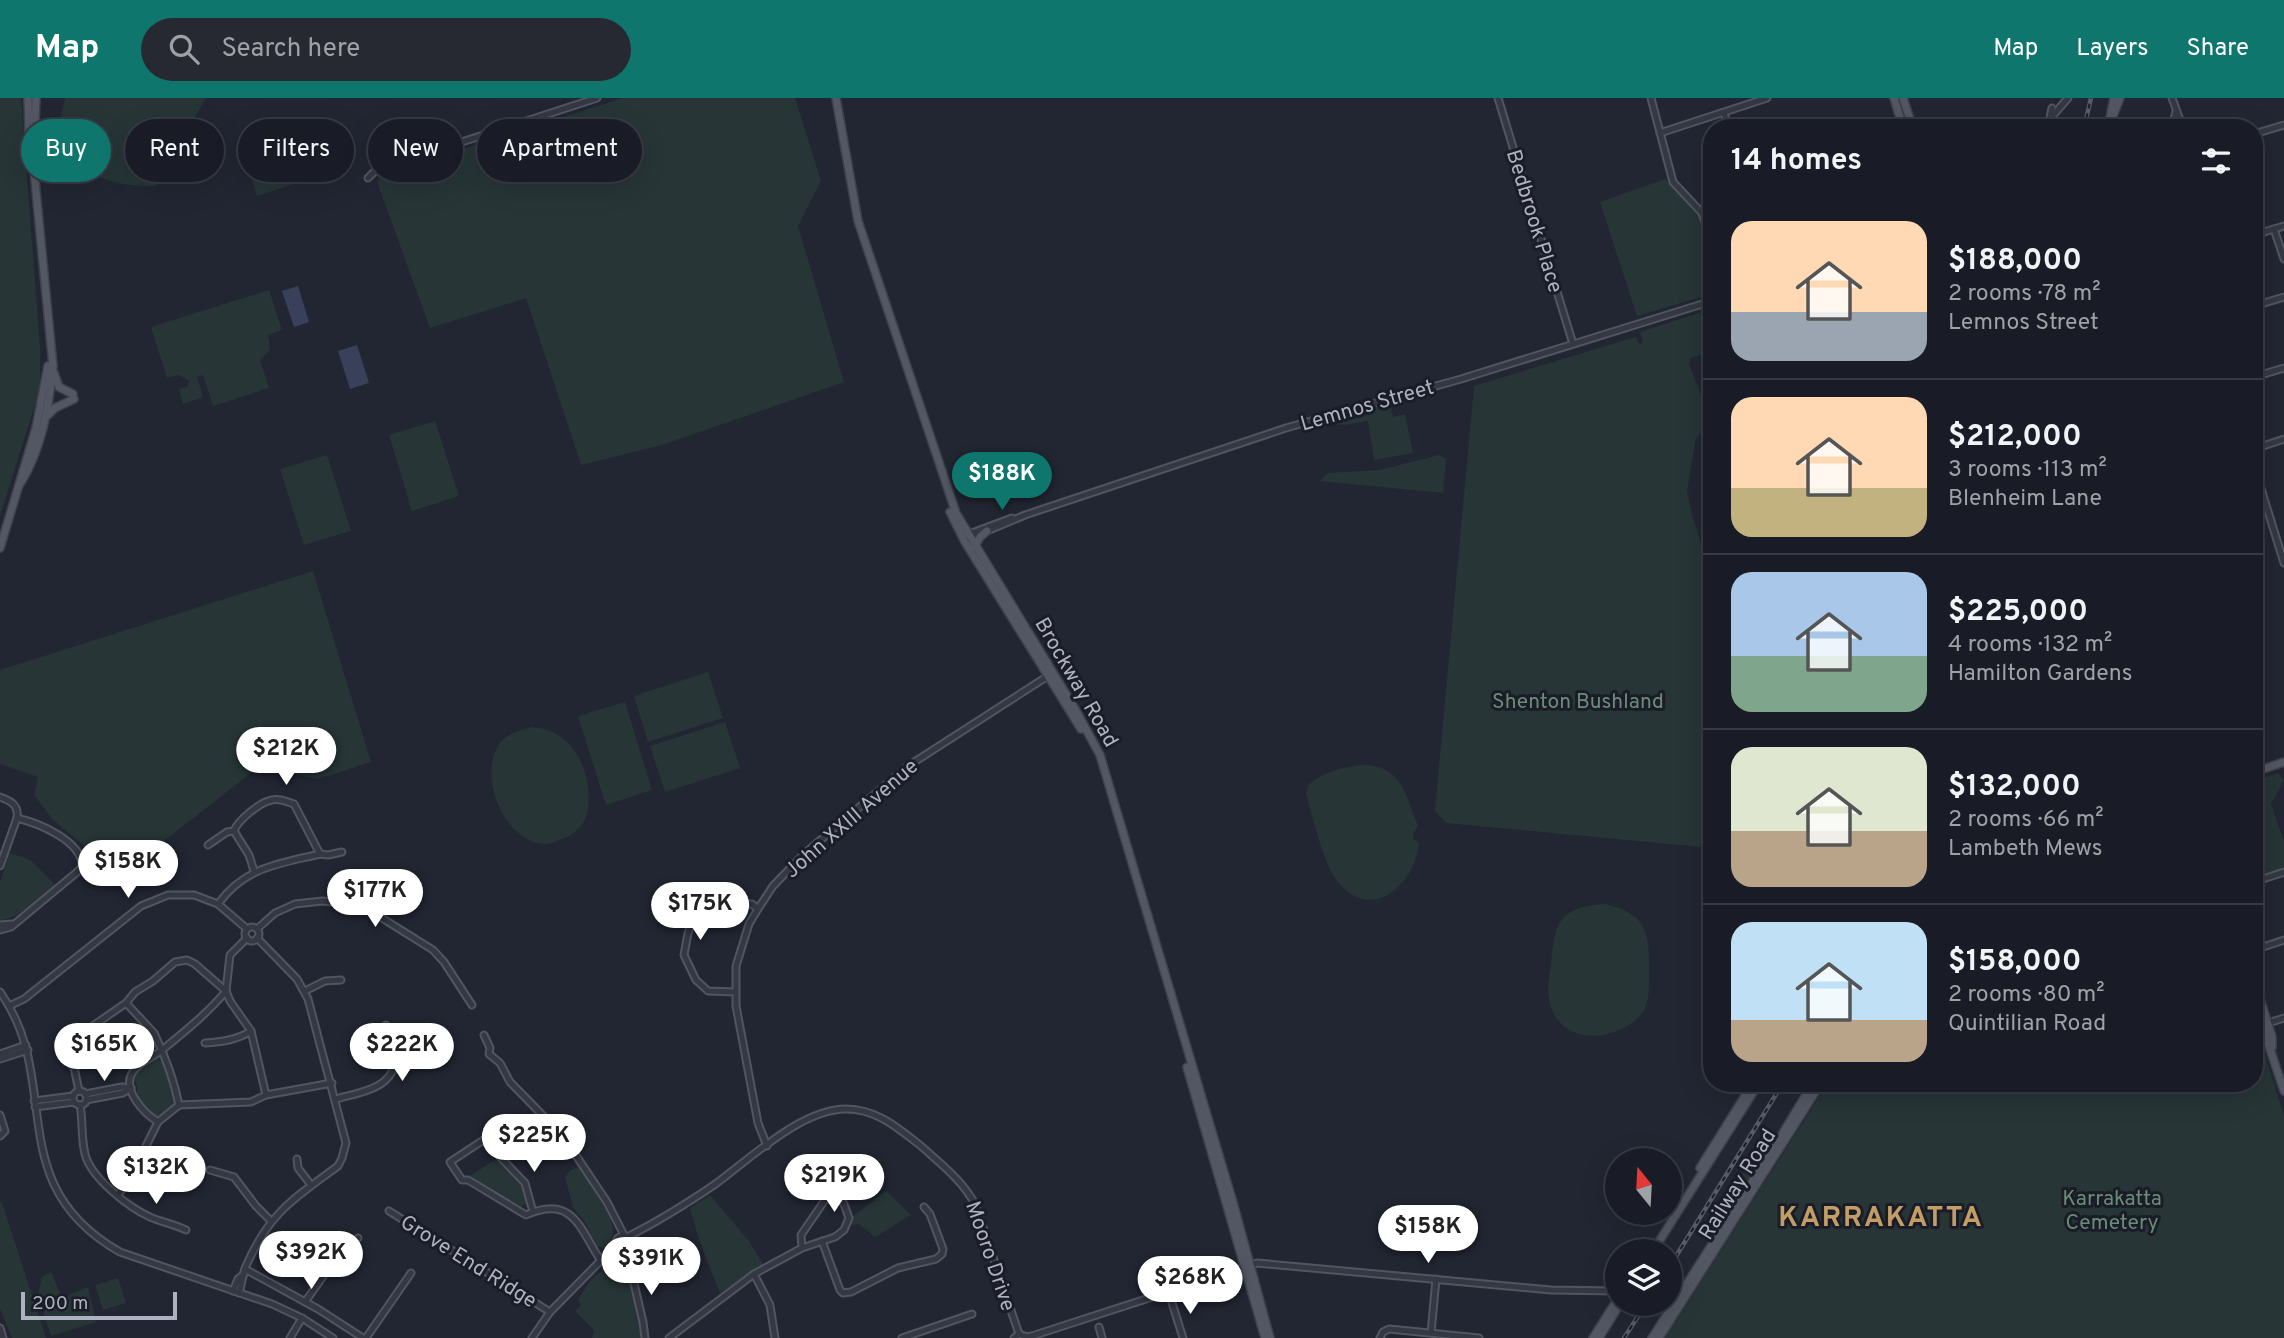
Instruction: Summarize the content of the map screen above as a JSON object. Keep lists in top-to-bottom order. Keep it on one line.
{"streets":{"main road":["Brockway Road","Railway Road"],"street":["Bedbrook Place","Lemnos Street","John XXIII Avenue","Mooro Drive","Grove End Ridge"]},"crossings":[["Bedbrook Place","Lemnos Street"],["Lemnos Street","Brockway Road"],["Brockway Road","John XXIII Avenue"],["John XXIII Avenue","Mooro Drive"],["Mooro Drive","Grove End Ridge"]],"districts":["KARRAKATTA"],"parks":["Shenton Bushland","Karrakatta Cemetery"],"scale_bar":"200 m","north":"top","page":{"header":"Map","search":"Search here","nav":["Map","Layers","Share"],"chip":["Buy","Rent","Filters","New","Apartment"],"heading":"14 homes","list":[{"name":"$188,000","note":"2 rooms · 78 m² · Lemnos Street"},{"name":"$212,000","note":"3 rooms · 113 m² · Blenheim Lane"},{"name":"$225,000","note":"4 rooms · 132 m² · Hamilton Gardens"},{"name":"$132,000","note":"2 rooms · 66 m² · Lambeth Mews"},{"name":"$158,000","note":"2 rooms · 80 m² · Quintilian Road"}],"price":["$188K","$212K","$158K","$177K","$175K","$165K","$222K","$225K","$132K","$219K","$158K","$392K","$391K","$268K"],"scale":"200 m"}}
